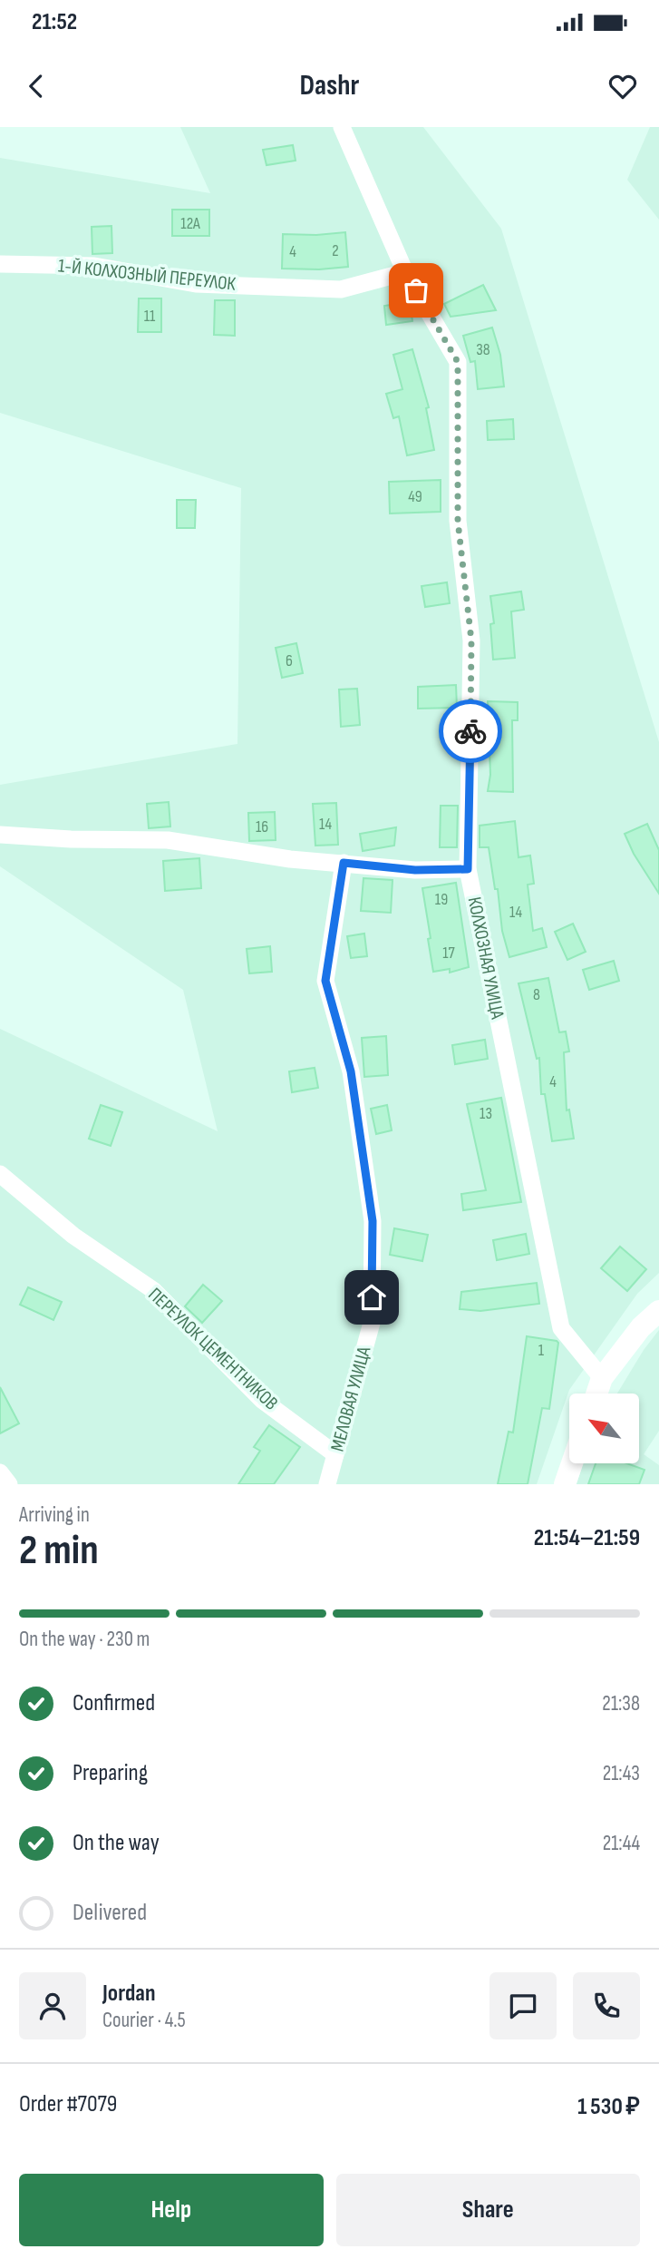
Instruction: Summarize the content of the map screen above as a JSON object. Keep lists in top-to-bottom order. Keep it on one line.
{"streets":{"street":["1-Й КОЛХОЗНЫЙ ПЕРЕУЛОК","КОЛХОЗНАЯ УЛИЦА","ПЕРЕУЛОК ЦЕМЕНТНИКОВ","МЕЛОВАЯ УЛИЦА"]},"crossings":[["1-Й КОЛХОЗНЫЙ ПЕРЕУЛОК","КОЛХОЗНАЯ УЛИЦА"],["ПЕРЕУЛОК ЦЕМЕНТНИКОВ","МЕЛОВАЯ УЛИЦА"]],"house_numbers":["12А","2","4","11","38","49","6","14","16","19","14","17","8","4","13","1"],"north":"top left","page":{"status":"21:52","header":"Dashr","heading":["2 min","Arriving in","21:54–21:59"],"panel":["Jordan","Courier · 4.5","Order #7079","1 530 ₽"],"bar":"On the way · 230 m","list":[["Confirmed","21:38"],["Preparing","21:43"],["On the way","21:44"],"Delivered"],"buttons":["Help","Share"]}}
